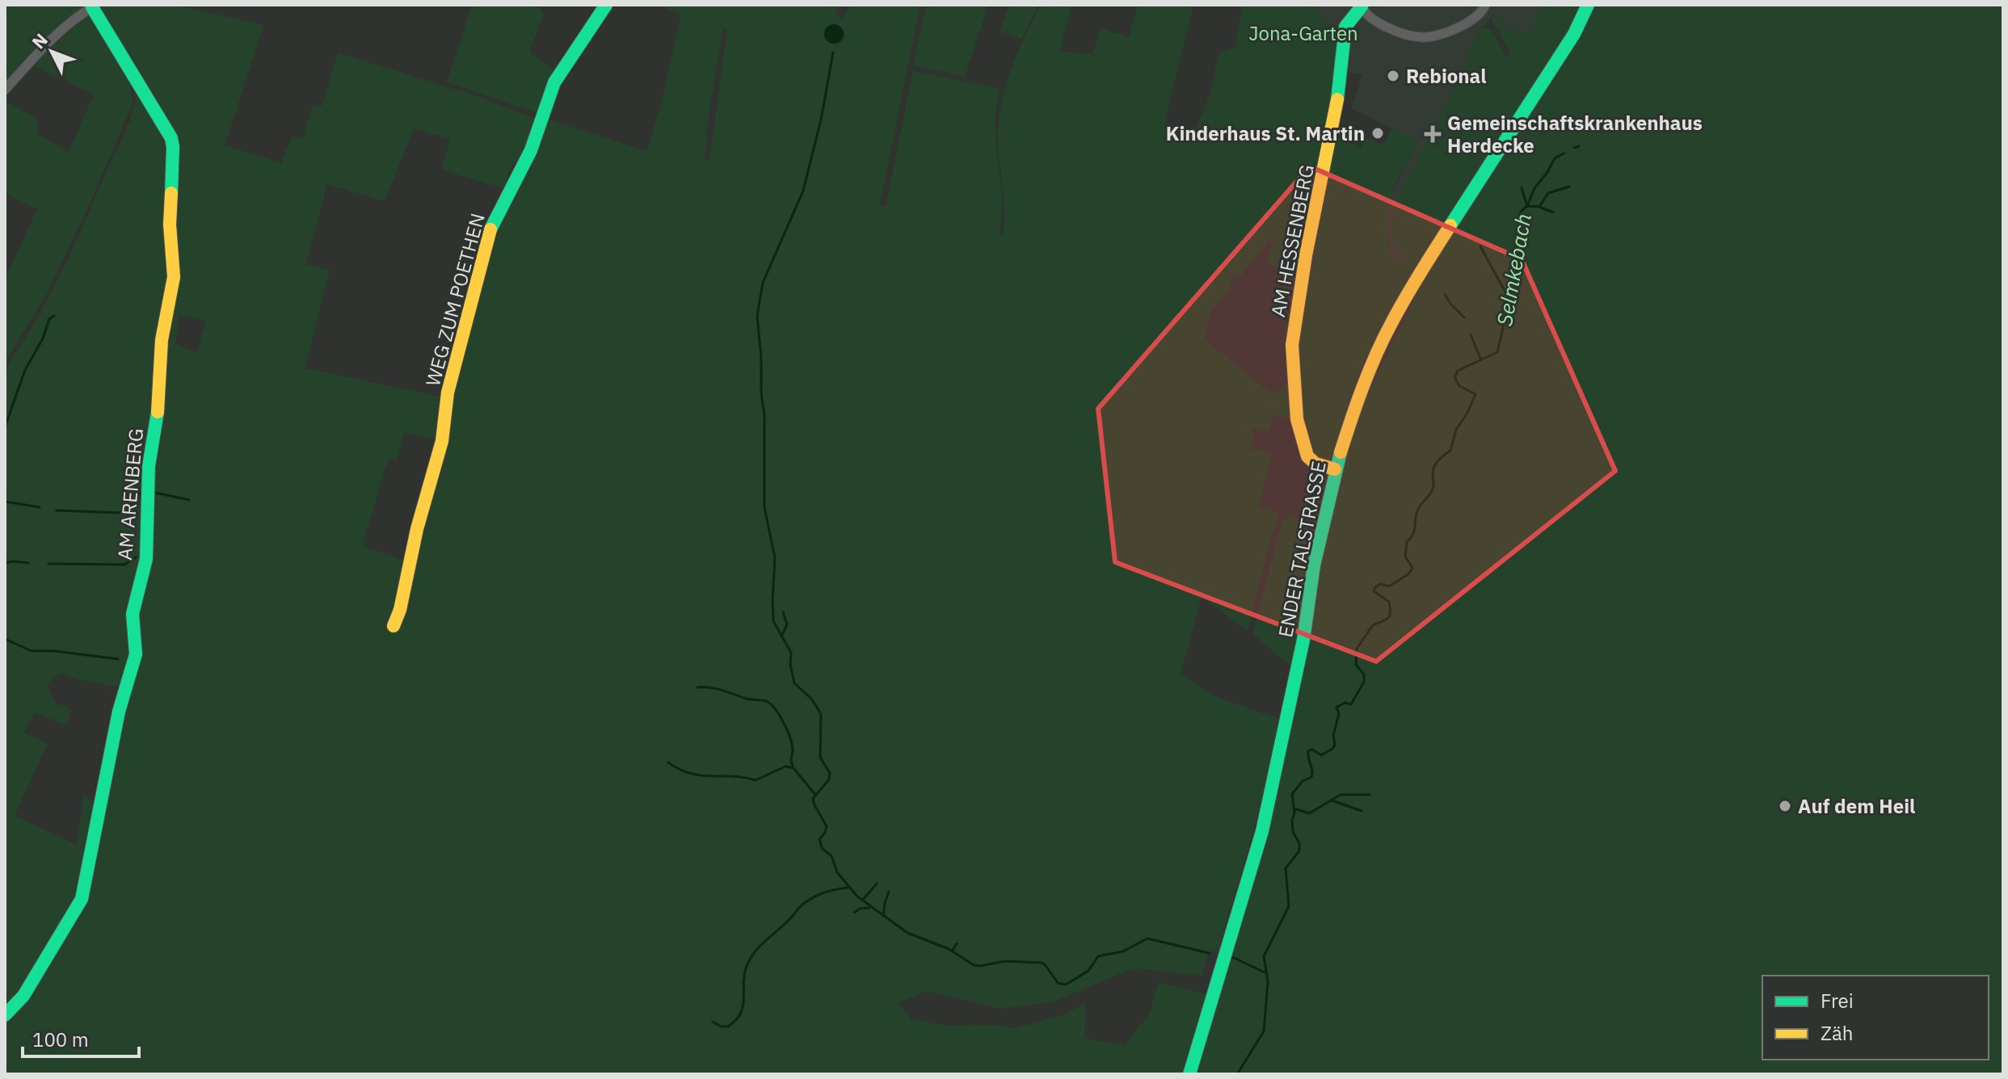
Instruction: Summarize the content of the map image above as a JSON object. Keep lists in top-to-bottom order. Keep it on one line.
{"streets":{"street":["AM HESSENBERG","WEG ZUM POETHEN","AM ARENBERG","ENDER TALSTRASSE"]},"crossings":[["AM HESSENBERG","ENDER TALSTRASSE"]],"water":["Selmkebach"],"parks":["Jona-Garten"],"places":{"other":["Rebional","Kinderhaus St. Martin","Auf dem Heil"],"health":["Gemeinschaftskrankenhaus Herdecke"]},"legend":["Frei","Zäh"],"scale_bar":"100 m","north":"top left"}
